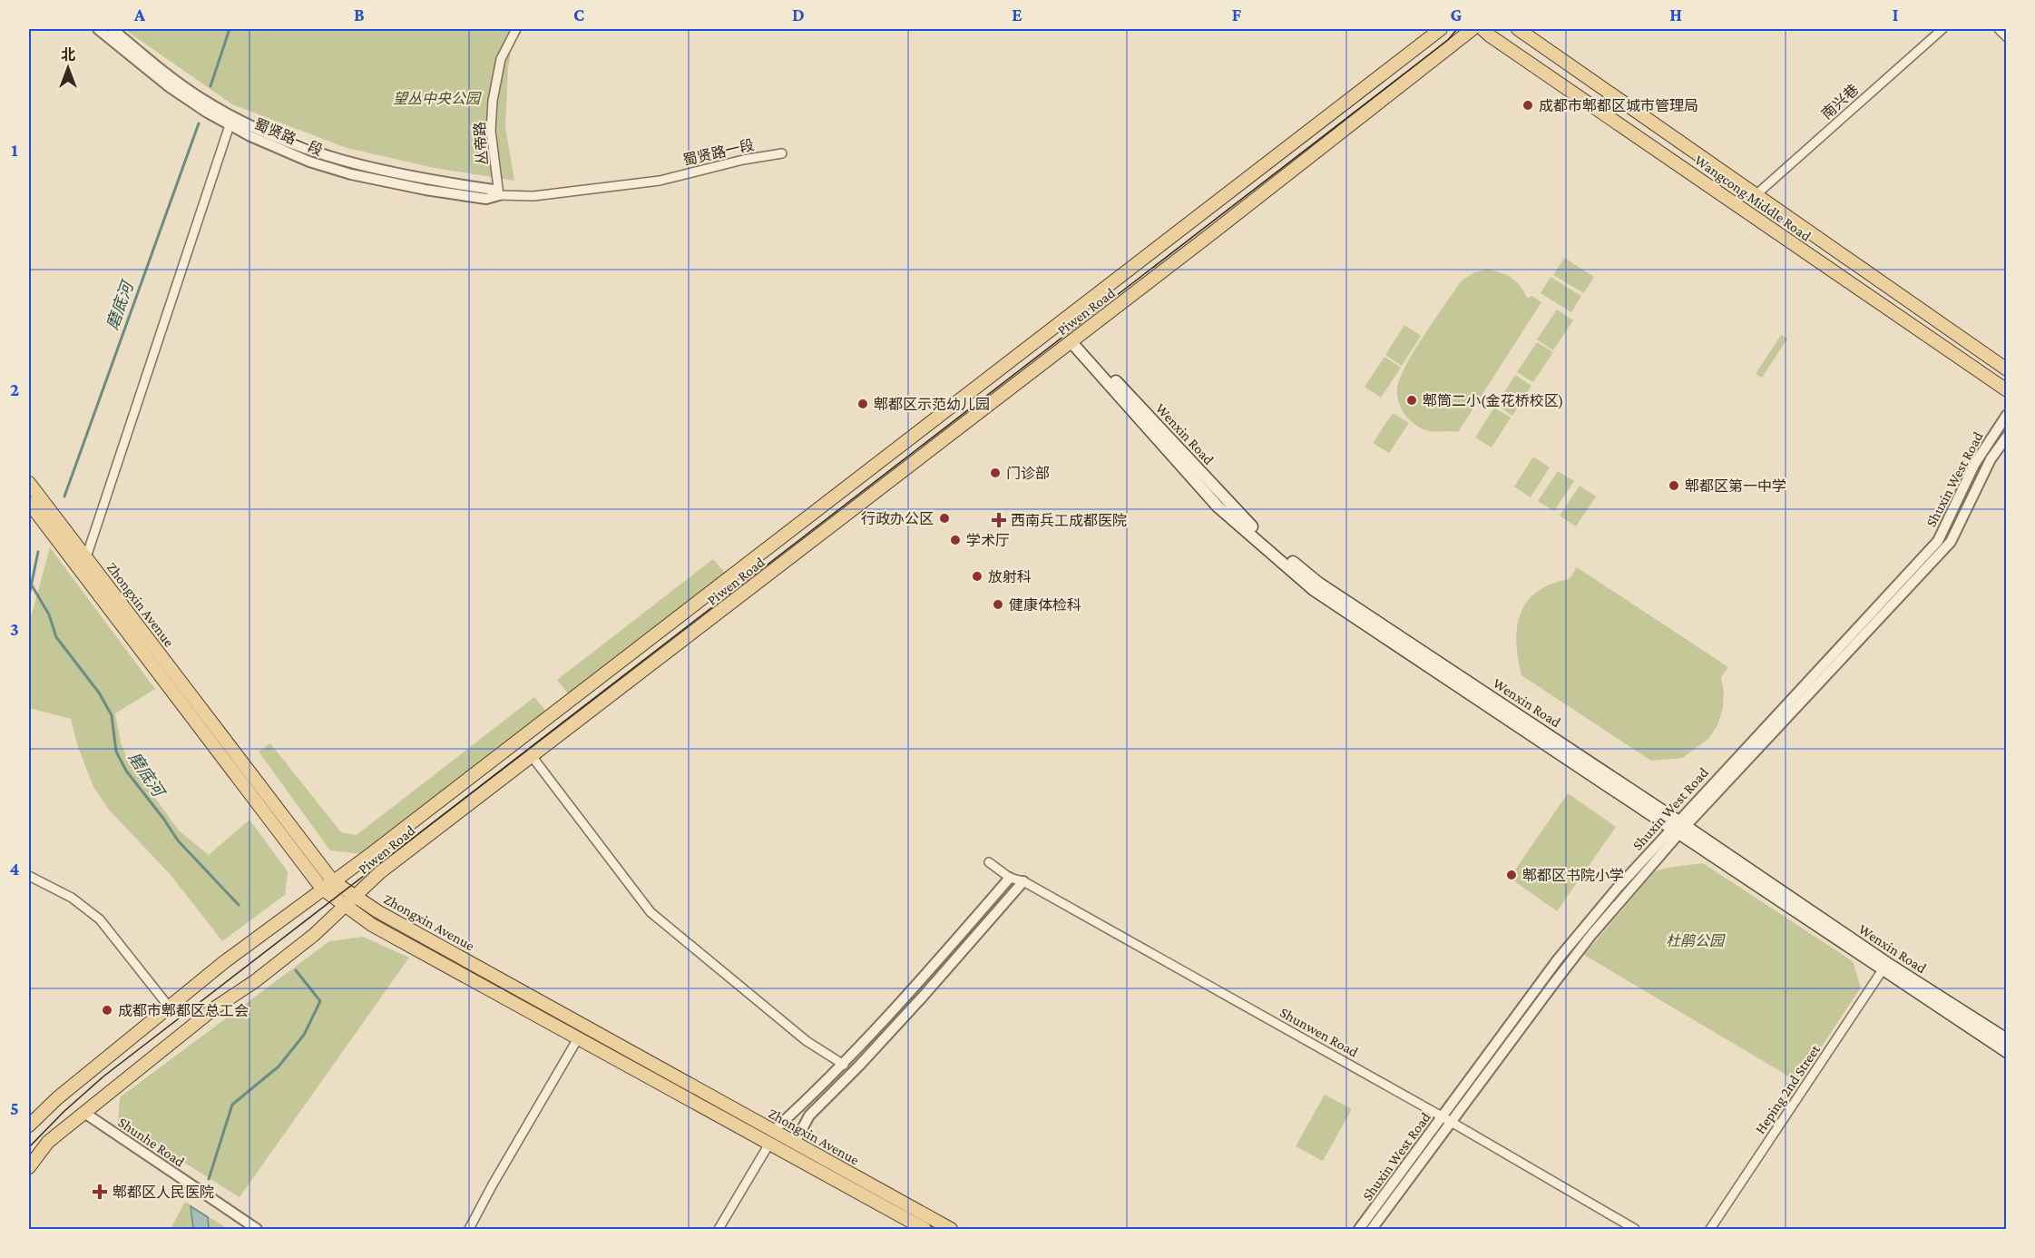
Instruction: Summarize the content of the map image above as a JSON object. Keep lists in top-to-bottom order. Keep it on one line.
{"streets":{"main road":["Wangcong Middle Road","Piwen Road","Wenxin Road","Zhongxin Avenue"],"street":["南兴巷","蜀贤路一段","丛帝路","Shuxin West Road","Shunwen Road","Heping 2nd Street","Shunhe Road"]},"crossings":[["南兴巷","Wangcong Middle Road"],["蜀贤路一段","丛帝路"],["Piwen Road","Wenxin Road"],["Piwen Road","Zhongxin Avenue"],["Piwen Road","Shunhe Road"],["Wenxin Road","Shuxin West Road"],["Wenxin Road","Heping 2nd Street"],["Shuxin West Road","Shunwen Road"]],"water":["磨底河"],"parks":["望丛中央公园","杜鹃公园"],"places":{"other":["成都市郫都区城市管理局","郫筒二小(金花桥校区)","郫都区示范幼儿园","门诊部","郫都区第一中学","行政办公区","学术厅","放射科","健康体检科","郫都区书院小学","成都市郫都区总工会"],"health":["西南兵工成都医院","郫都区人民医院"]},"north":"top","grid":{"columns":["A","B","C","D","E","F","G","H","I"],"rows":["1","2","3","4","5"]}}
